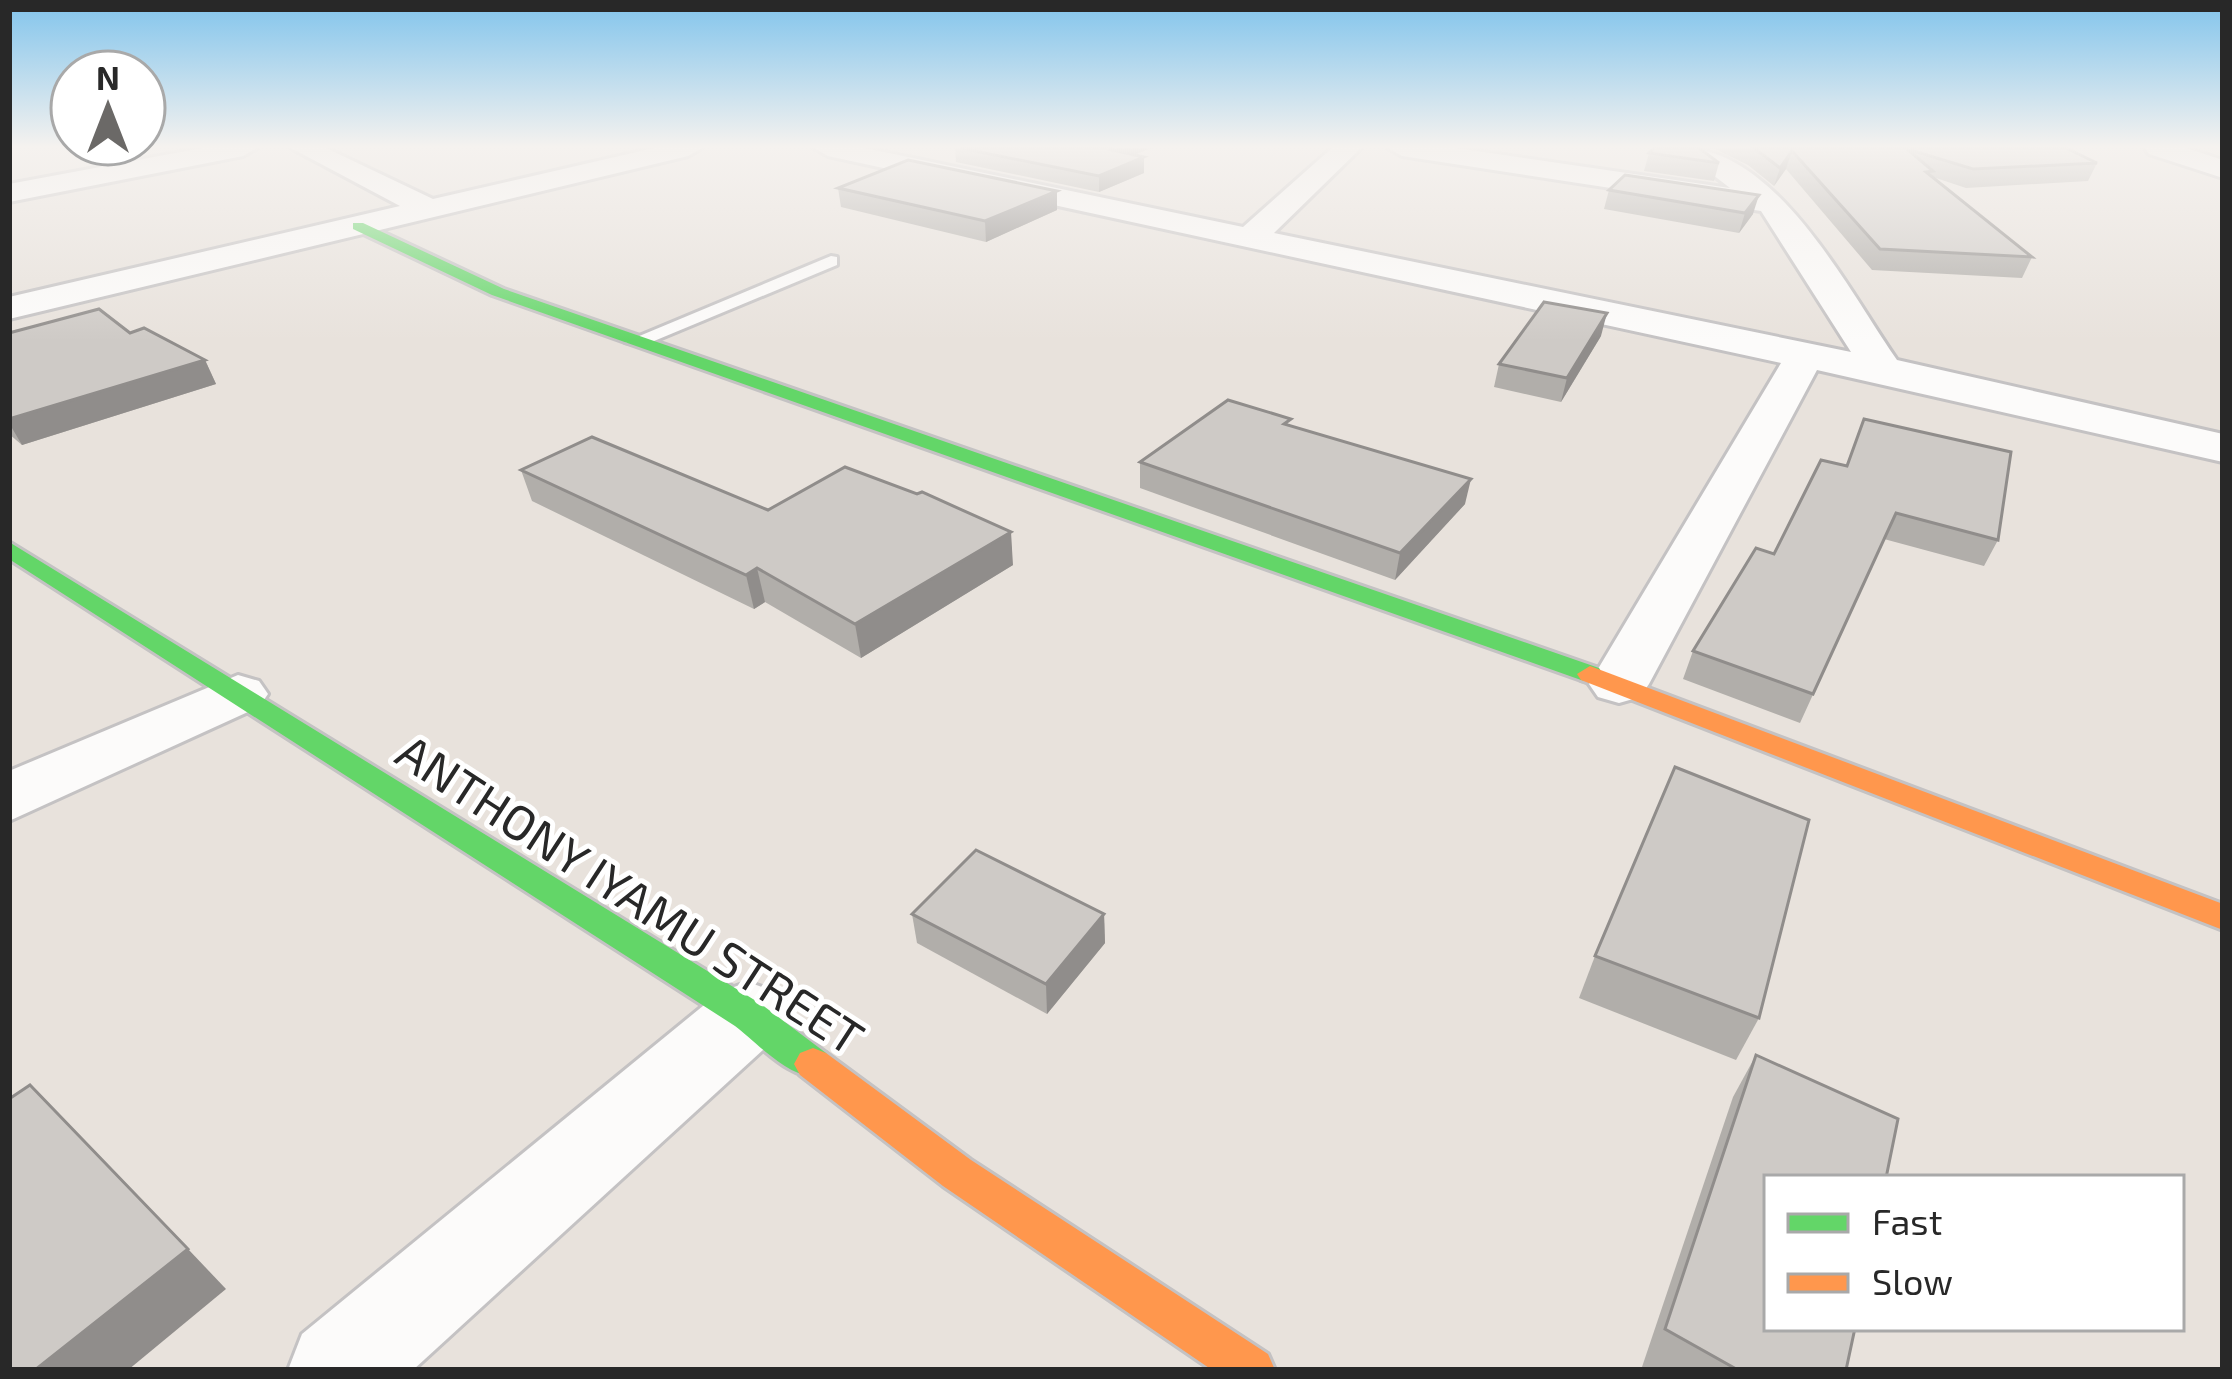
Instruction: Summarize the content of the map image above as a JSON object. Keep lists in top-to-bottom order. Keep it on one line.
{"streets":{"street":["ANTHONY IYAMU STREET"]},"legend":["Fast","Slow"],"north":"top"}
